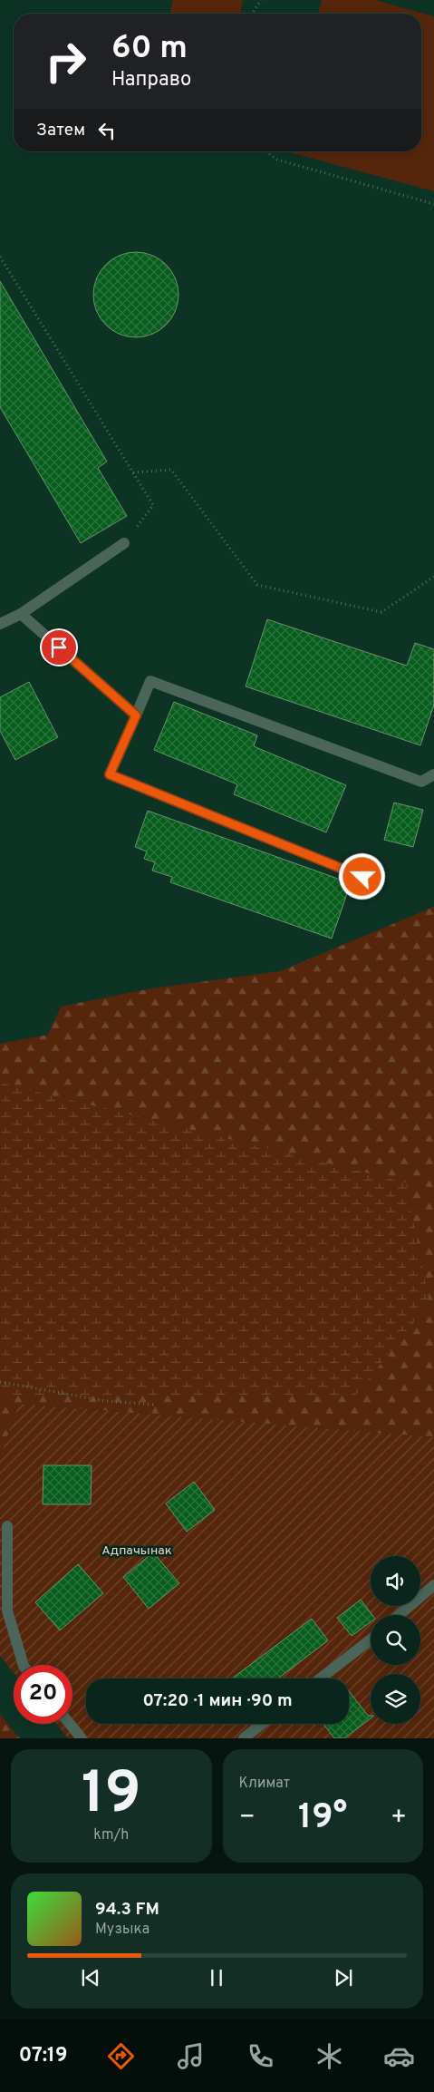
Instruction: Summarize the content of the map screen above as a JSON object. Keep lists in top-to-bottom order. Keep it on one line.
{"parks":["Адпачынак"],"page":{"turn":["60 m","Направо"],"then":"Затем","limit":"20","trip":"07:20 · 1 мин · 90 m","tile":[["19","km/h"],"Климат"],"heat":["−","19°","+"],"song":["94.3 FM","Музыка"],"tabs":"07:19"}}
